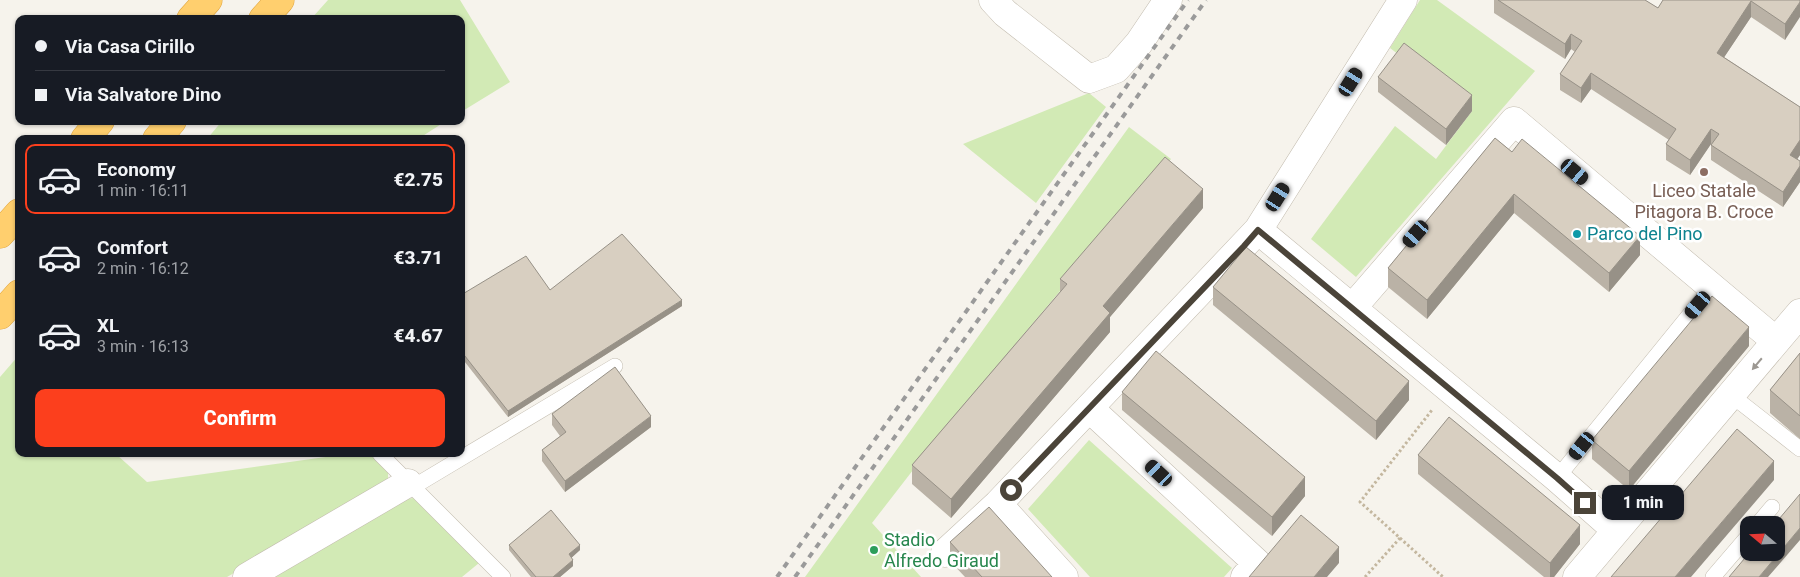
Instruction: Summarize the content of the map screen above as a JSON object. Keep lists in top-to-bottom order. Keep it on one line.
{"places":["Liceo Statale Pitagora B. Croce","Parco del Pino","Stadio Alfredo Giraud"],"north":"left","page":{"banner":["Via Casa Cirillo","Via Salvatore Dino"],"list":[{"name":"Economy","note":"1 min · 16:11","value":"€2.75"},{"name":"Comfort","note":"2 min · 16:12","value":"€3.71"},{"name":"XL","note":"3 min · 16:13","value":"€4.67"}],"buttons":"Confirm","bubble":"1 min"}}
